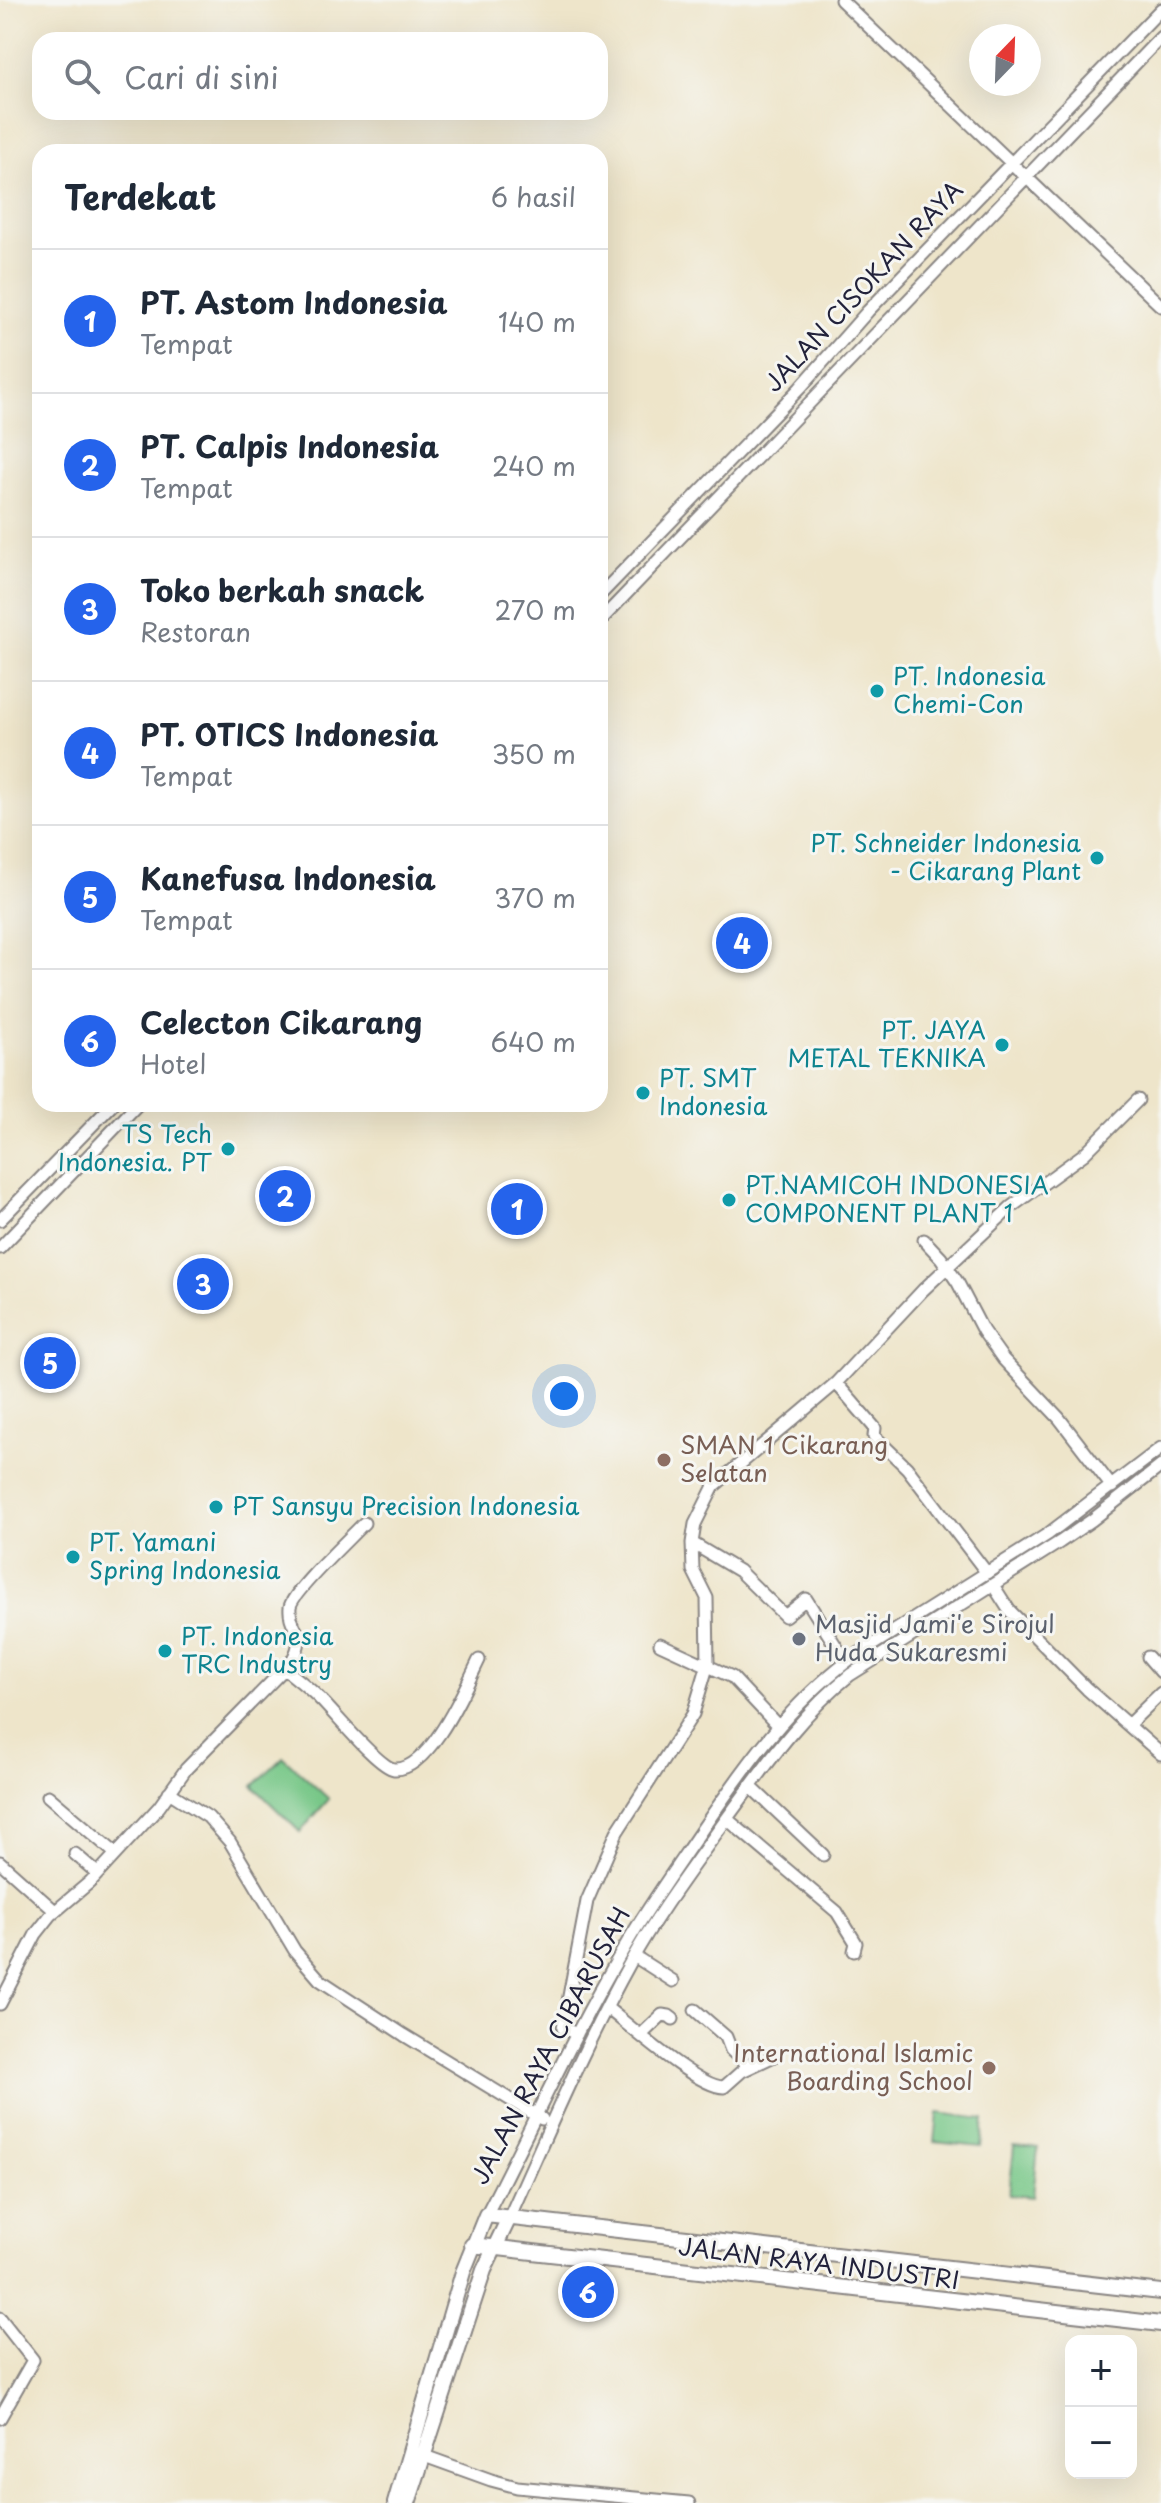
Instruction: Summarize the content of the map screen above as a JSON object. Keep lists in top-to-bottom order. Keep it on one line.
{"streets":{"main road":["JALAN RAYA CIBARUSAH","JALAN RAYA INDUSTRI"],"street":["JALAN CISOKAN RAYA"]},"crossings":[["JALAN RAYA CIBARUSAH","JALAN RAYA INDUSTRI"]],"places":["PT. Indonesia Chemi-Con","PT. Schneider Indonesia - Cikarang Plant","PT. JAYA METAL TEKNIKA","PT. SMT Indonesia","TS Tech Indonesia. PT","PT.NAMICOH INDONESIA COMPONENT PLANT 1","SMAN 1 Cikarang Selatan","PT Sansyu Precision Indonesia","PT. Yamani Spring Indonesia","Masjid Jami'e Sirojul Huda Sukaresmi","PT. Indonesia TRC Industry","International Islamic Boarding School"],"north":"top right","page":{"search":"Cari di sini","heading":["Terdekat","6 hasil"],"list":[{"mark":"1","name":"PT. Astom Indonesia","note":"Tempat","value":"140 m"},{"mark":"2","name":"PT. Calpis Indonesia","note":"Tempat","value":"240 m"},{"mark":"3","name":"Toko berkah snack","note":"Restoran","value":"270 m"},{"mark":"4","name":"PT. OTICS Indonesia","note":"Tempat","value":"350 m"},{"mark":"5","name":"Kanefusa Indonesia","note":"Tempat","value":"370 m"},{"mark":"6","name":"Celecton Cikarang","note":"Hotel","value":"640 m"}],"pins":["4","2","1","3","5","6"],"map_buttons":["+","−"]}}
